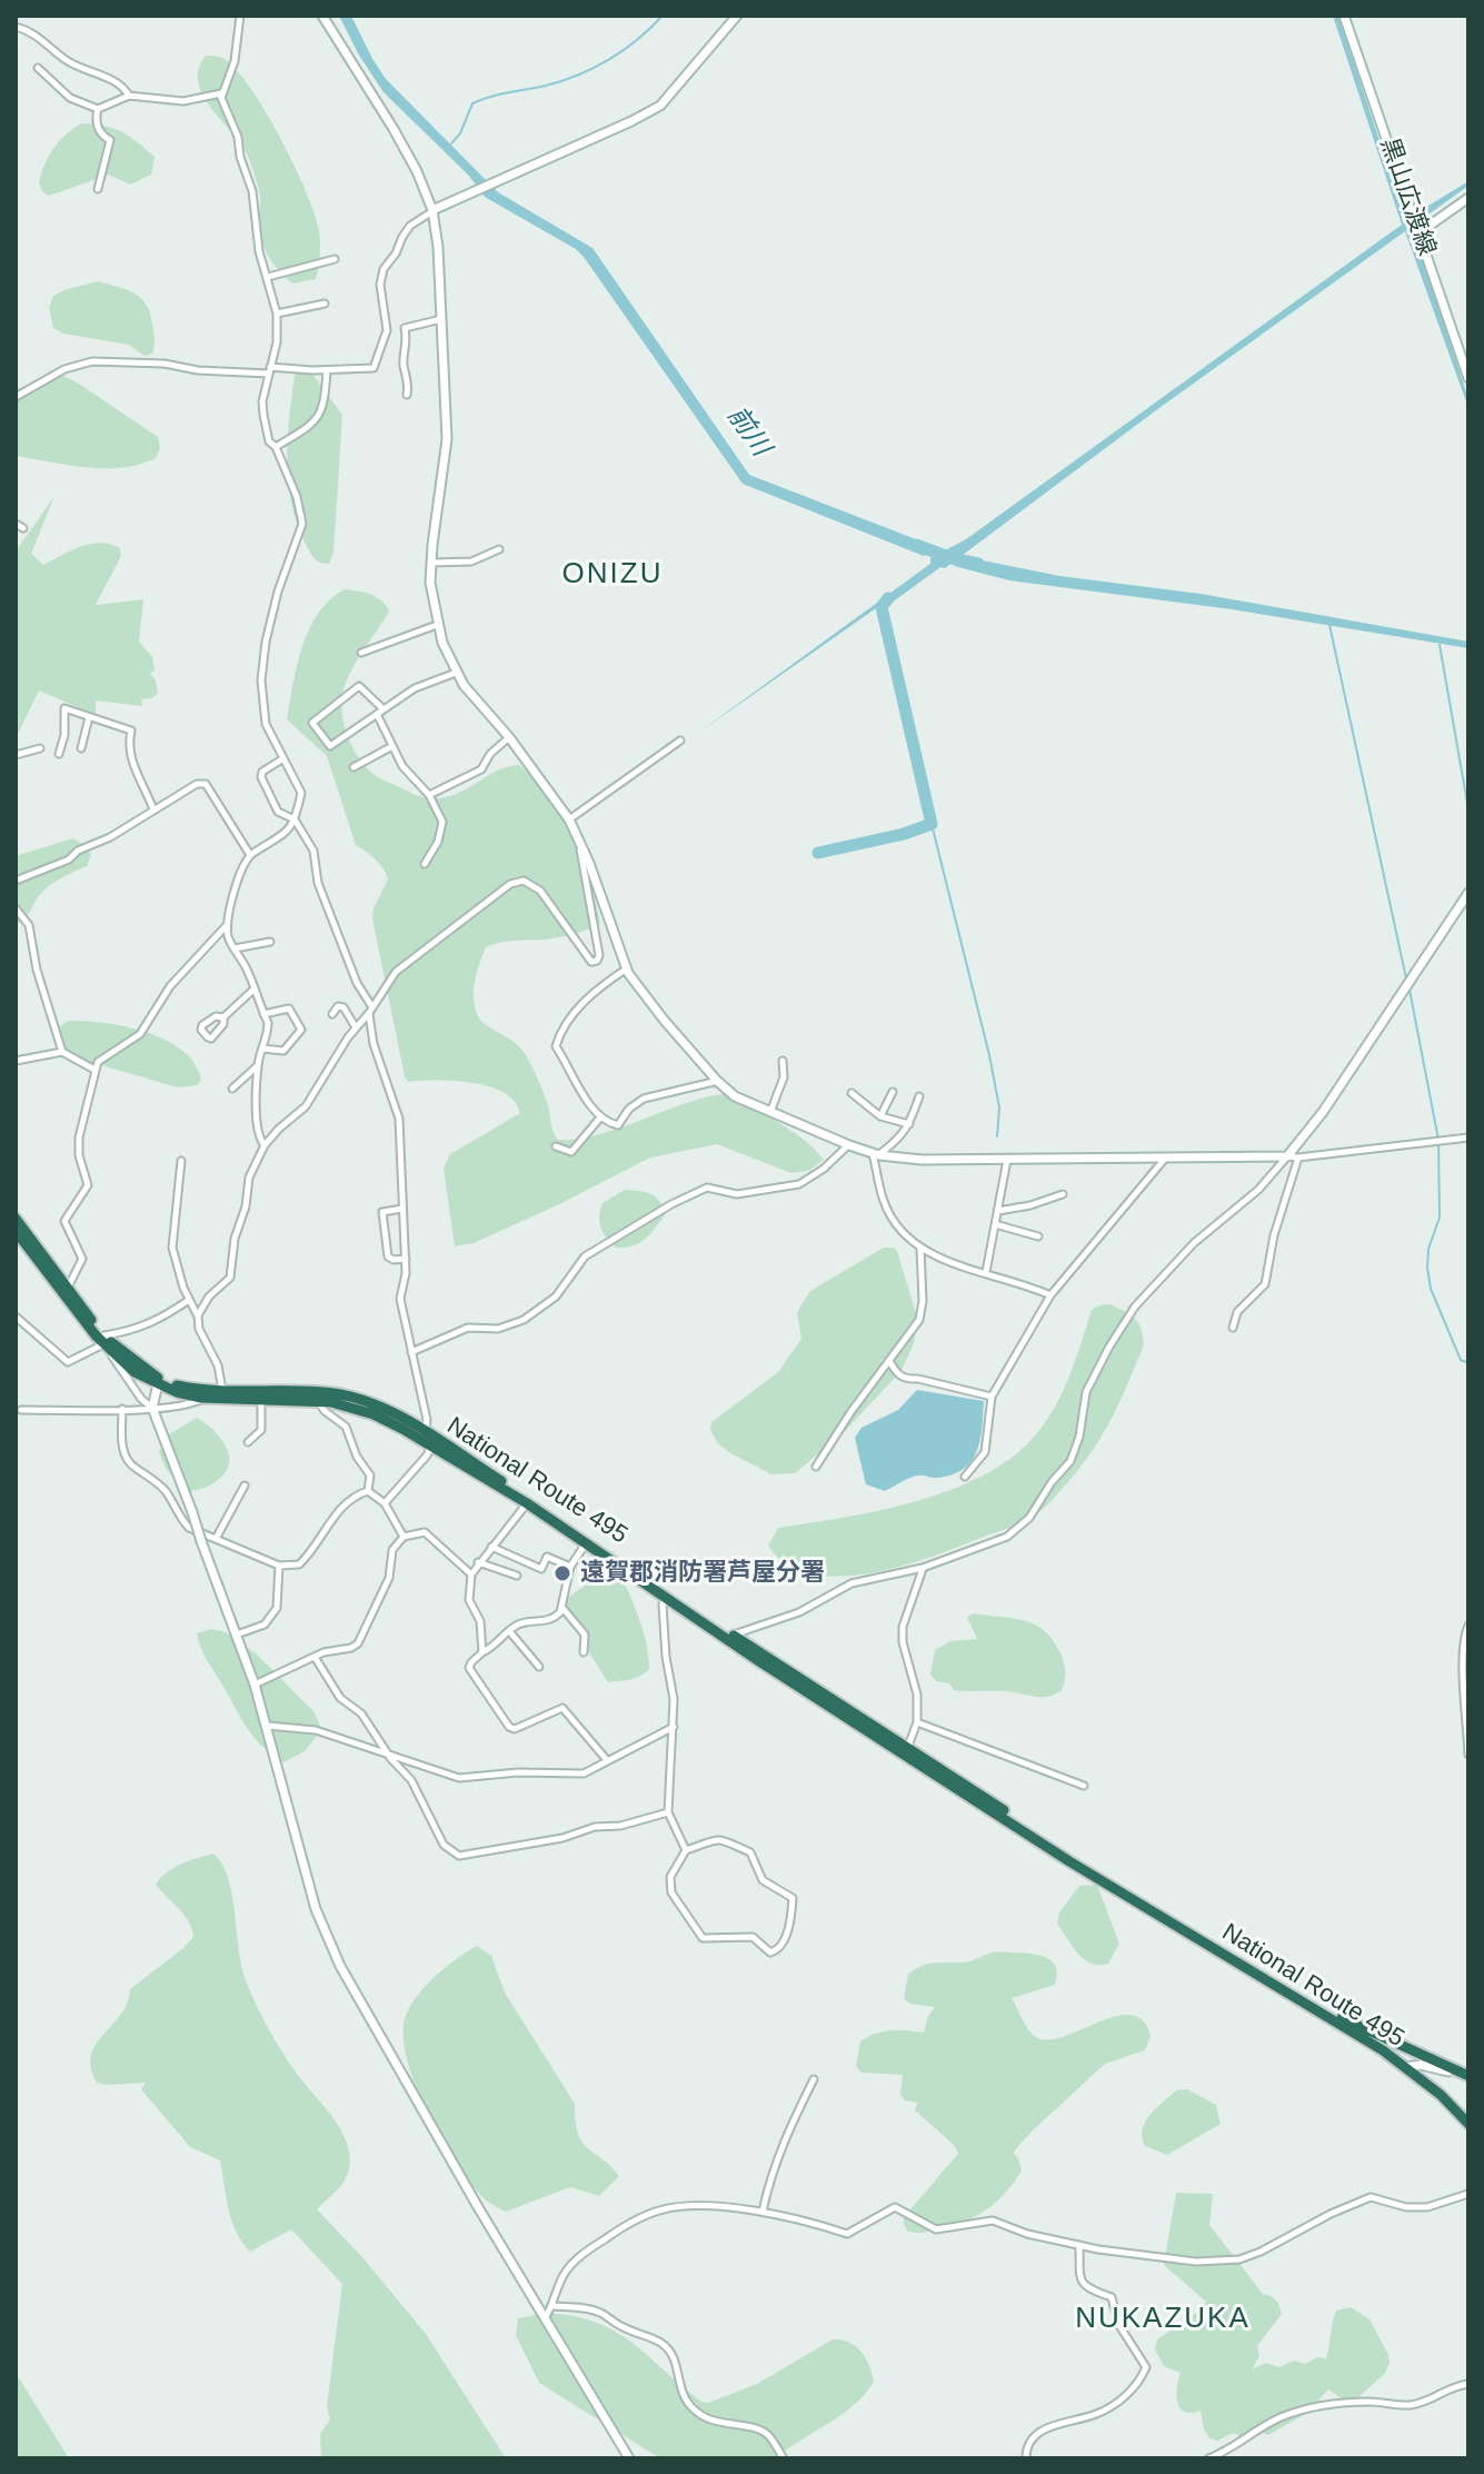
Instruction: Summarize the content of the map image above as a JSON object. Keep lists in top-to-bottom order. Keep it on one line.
{"streets":{"highway":["National Route 495"],"street":["黒山広渡線"]},"districts":["ONIZU","NUKAZUKA"],"water":["前川"],"places":["遠賀郡消防署芦屋分署"]}
